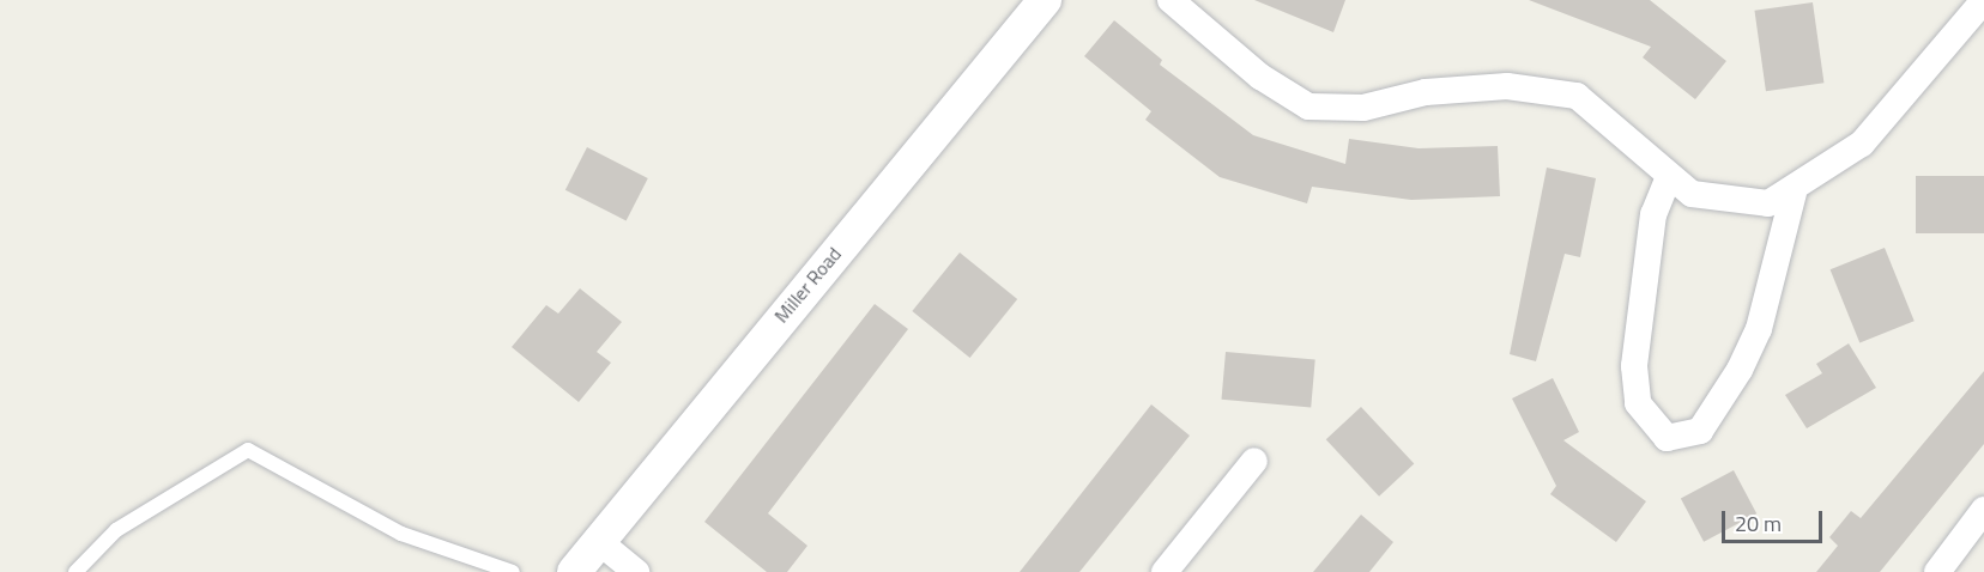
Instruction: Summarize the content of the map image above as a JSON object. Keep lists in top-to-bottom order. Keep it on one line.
{"streets":{"street":["Miller Road"]},"scale_bar":"20 m"}
